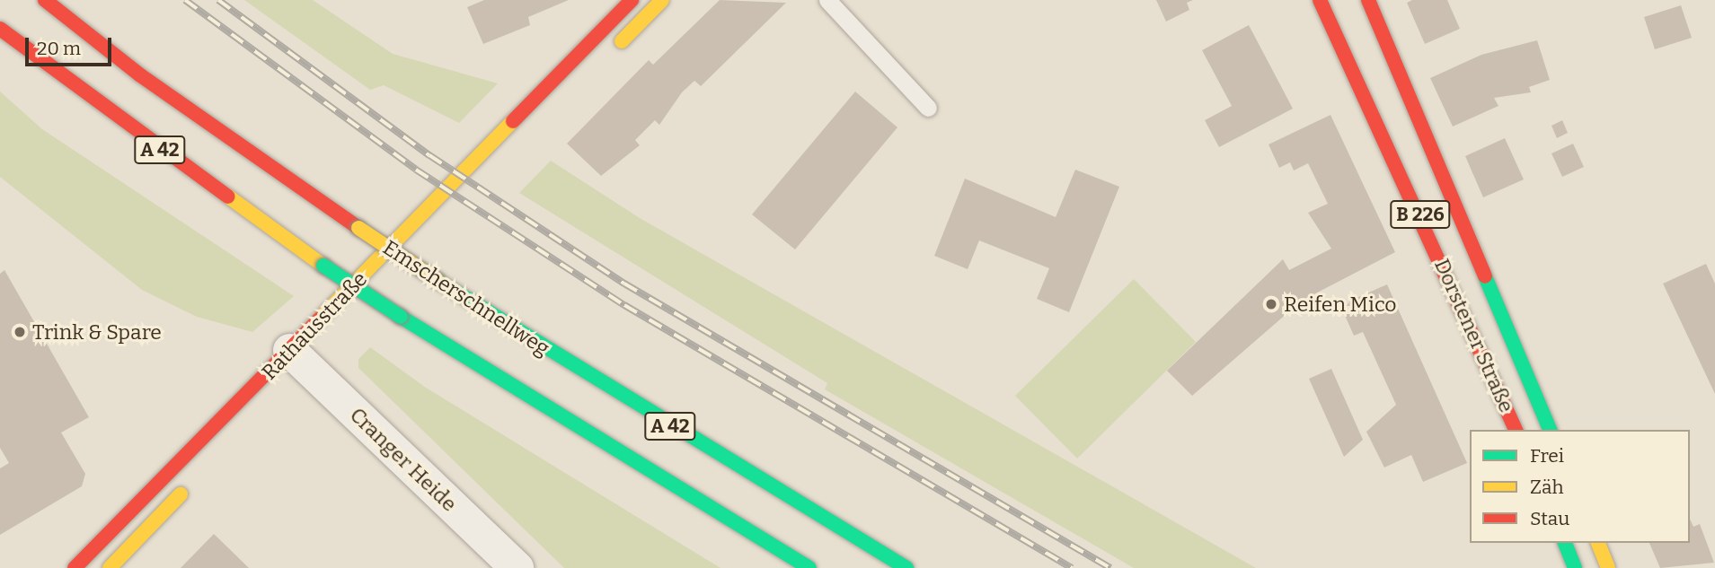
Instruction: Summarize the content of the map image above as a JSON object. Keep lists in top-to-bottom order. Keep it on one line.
{"streets":{"main road":["A 42","B 226","Emscherschnellweg","Rathausstraße","Dorstener Straße"],"street":["Cranger Heide"]},"crossings":[["Rathausstraße","Cranger Heide"]],"places":["Reifen Mico","Trink & Spare"],"legend":["Frei","Zäh","Stau"],"scale_bar":"20 m"}
